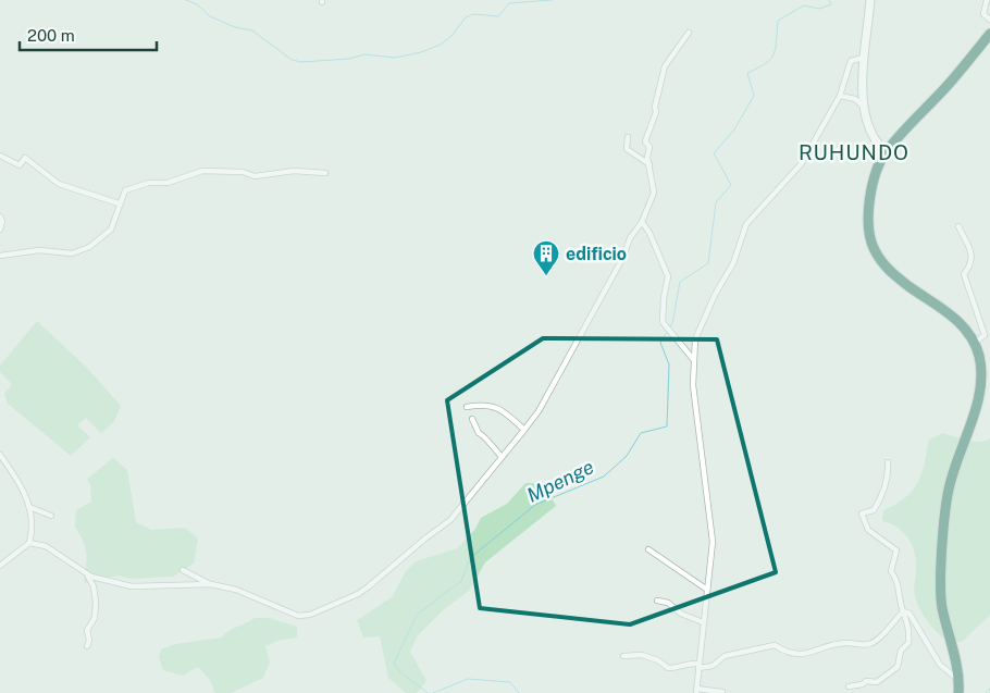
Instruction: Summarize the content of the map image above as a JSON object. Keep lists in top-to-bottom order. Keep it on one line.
{"districts":["RUHUNDO"],"water":["Mpenge"],"places":{"building":["edificio"]},"scale_bar":"200 m"}
